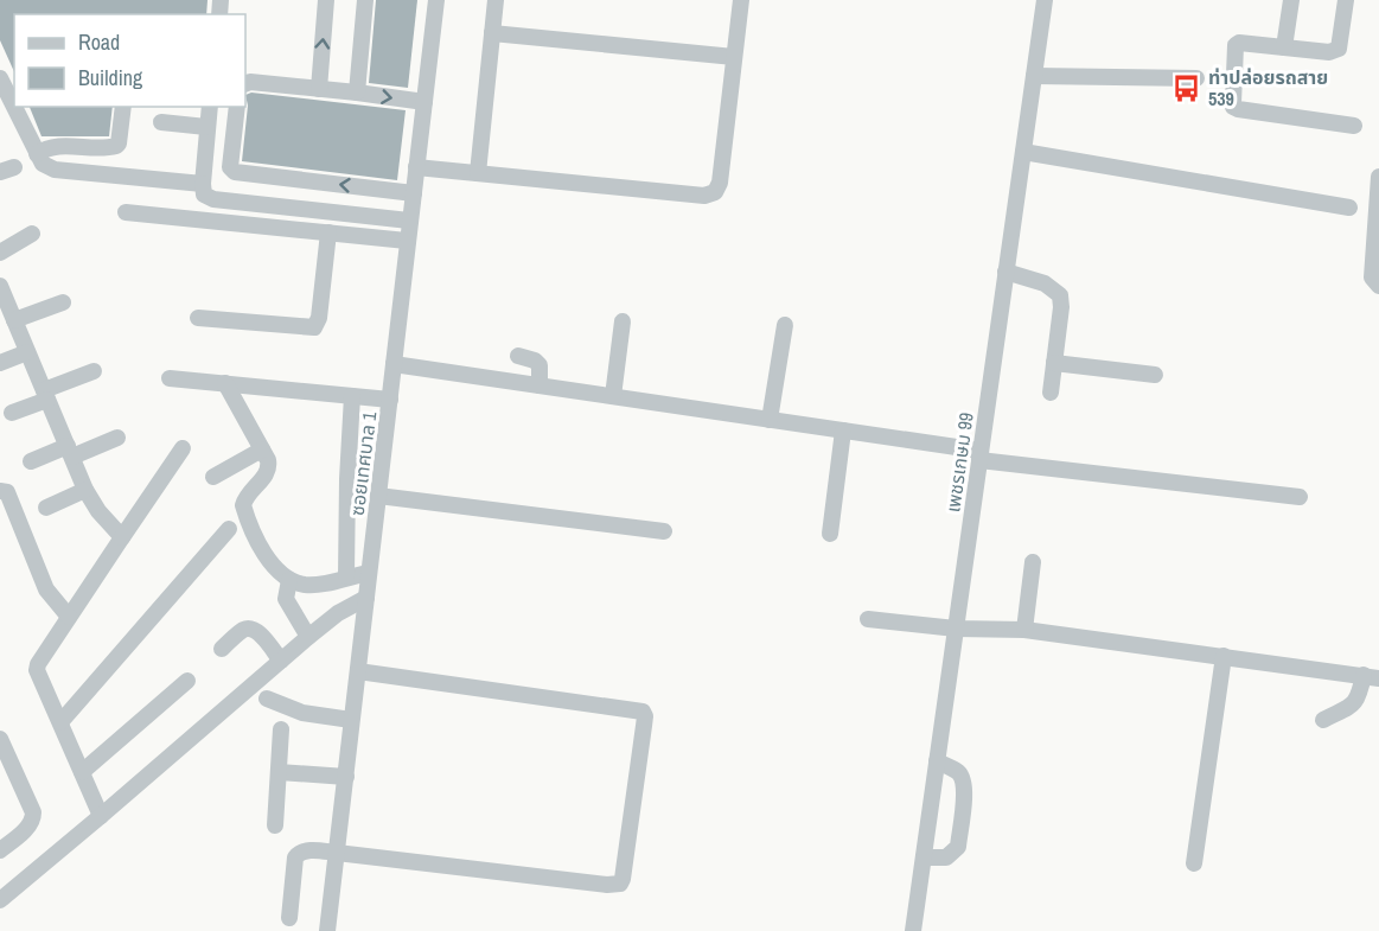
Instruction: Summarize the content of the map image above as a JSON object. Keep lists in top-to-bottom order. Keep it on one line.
{"streets":{"street":["เพชรเกษม 99","ซอยเทศบาล 1"]},"places":{"bus stop":["ท่าปล่อยรถสาย 539"]},"legend":["Road","Building"]}
